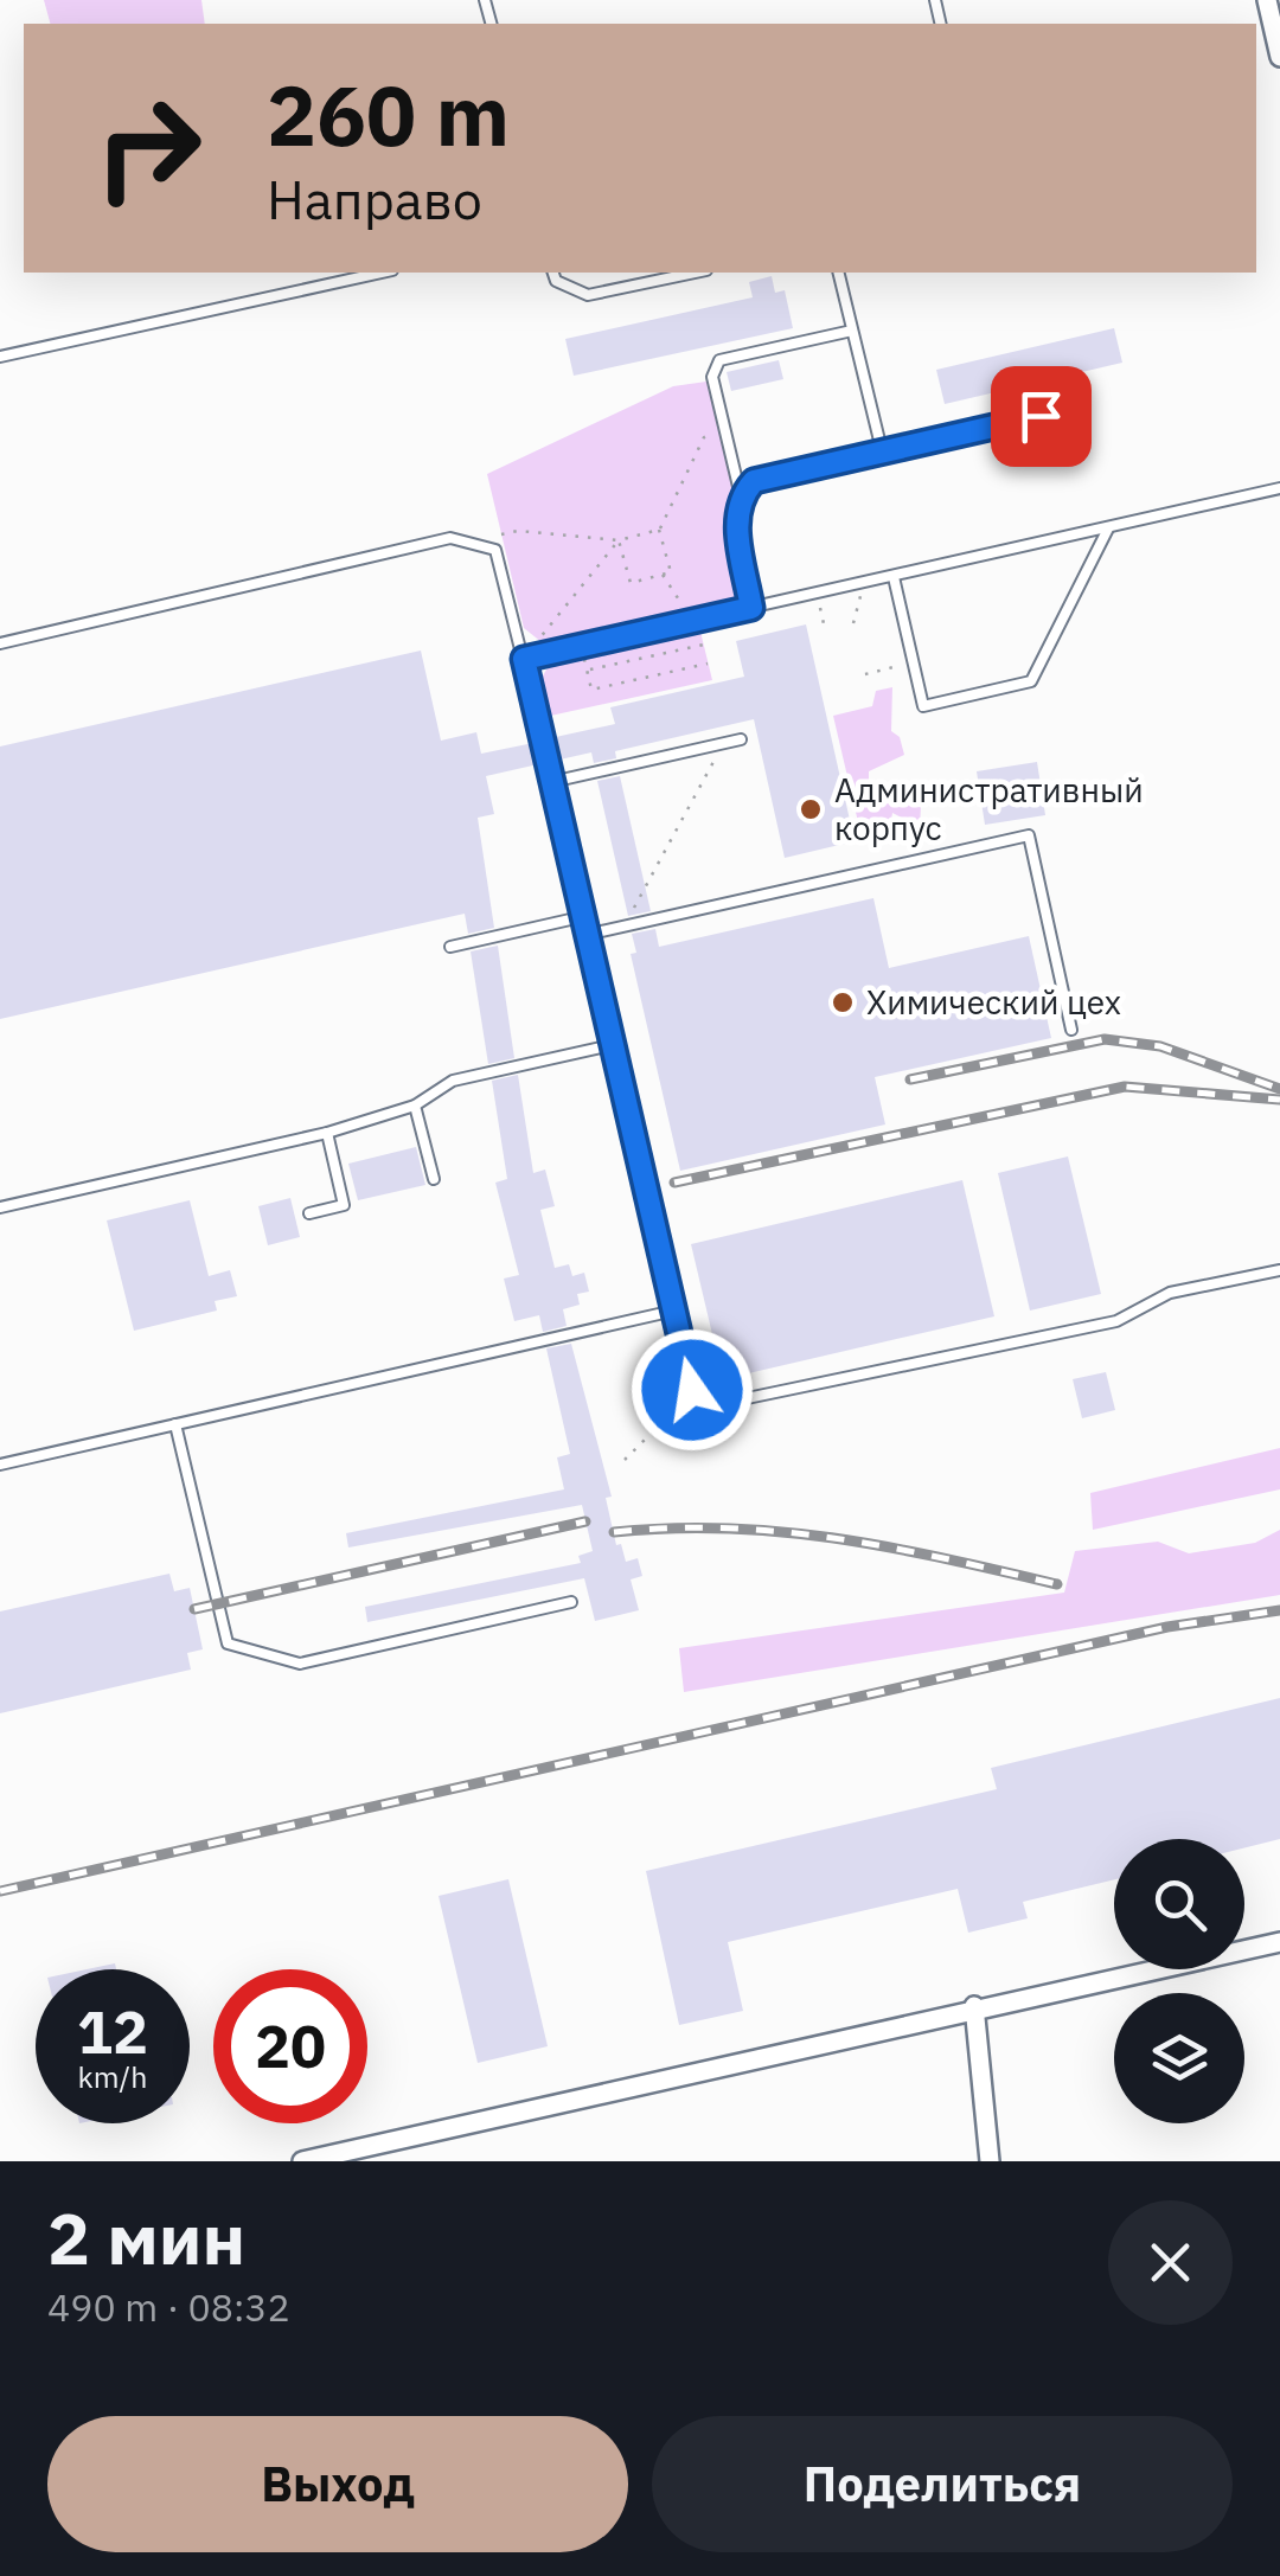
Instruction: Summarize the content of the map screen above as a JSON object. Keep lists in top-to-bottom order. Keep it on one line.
{"places":["Административный корпус","Химический цех"],"page":{"turn":["260 m","Направо"],"speed":"12 km/h","limit":"20","heading":["2 мин","490 m · 08:32"],"buttons":["Выход","Поделиться"]}}
